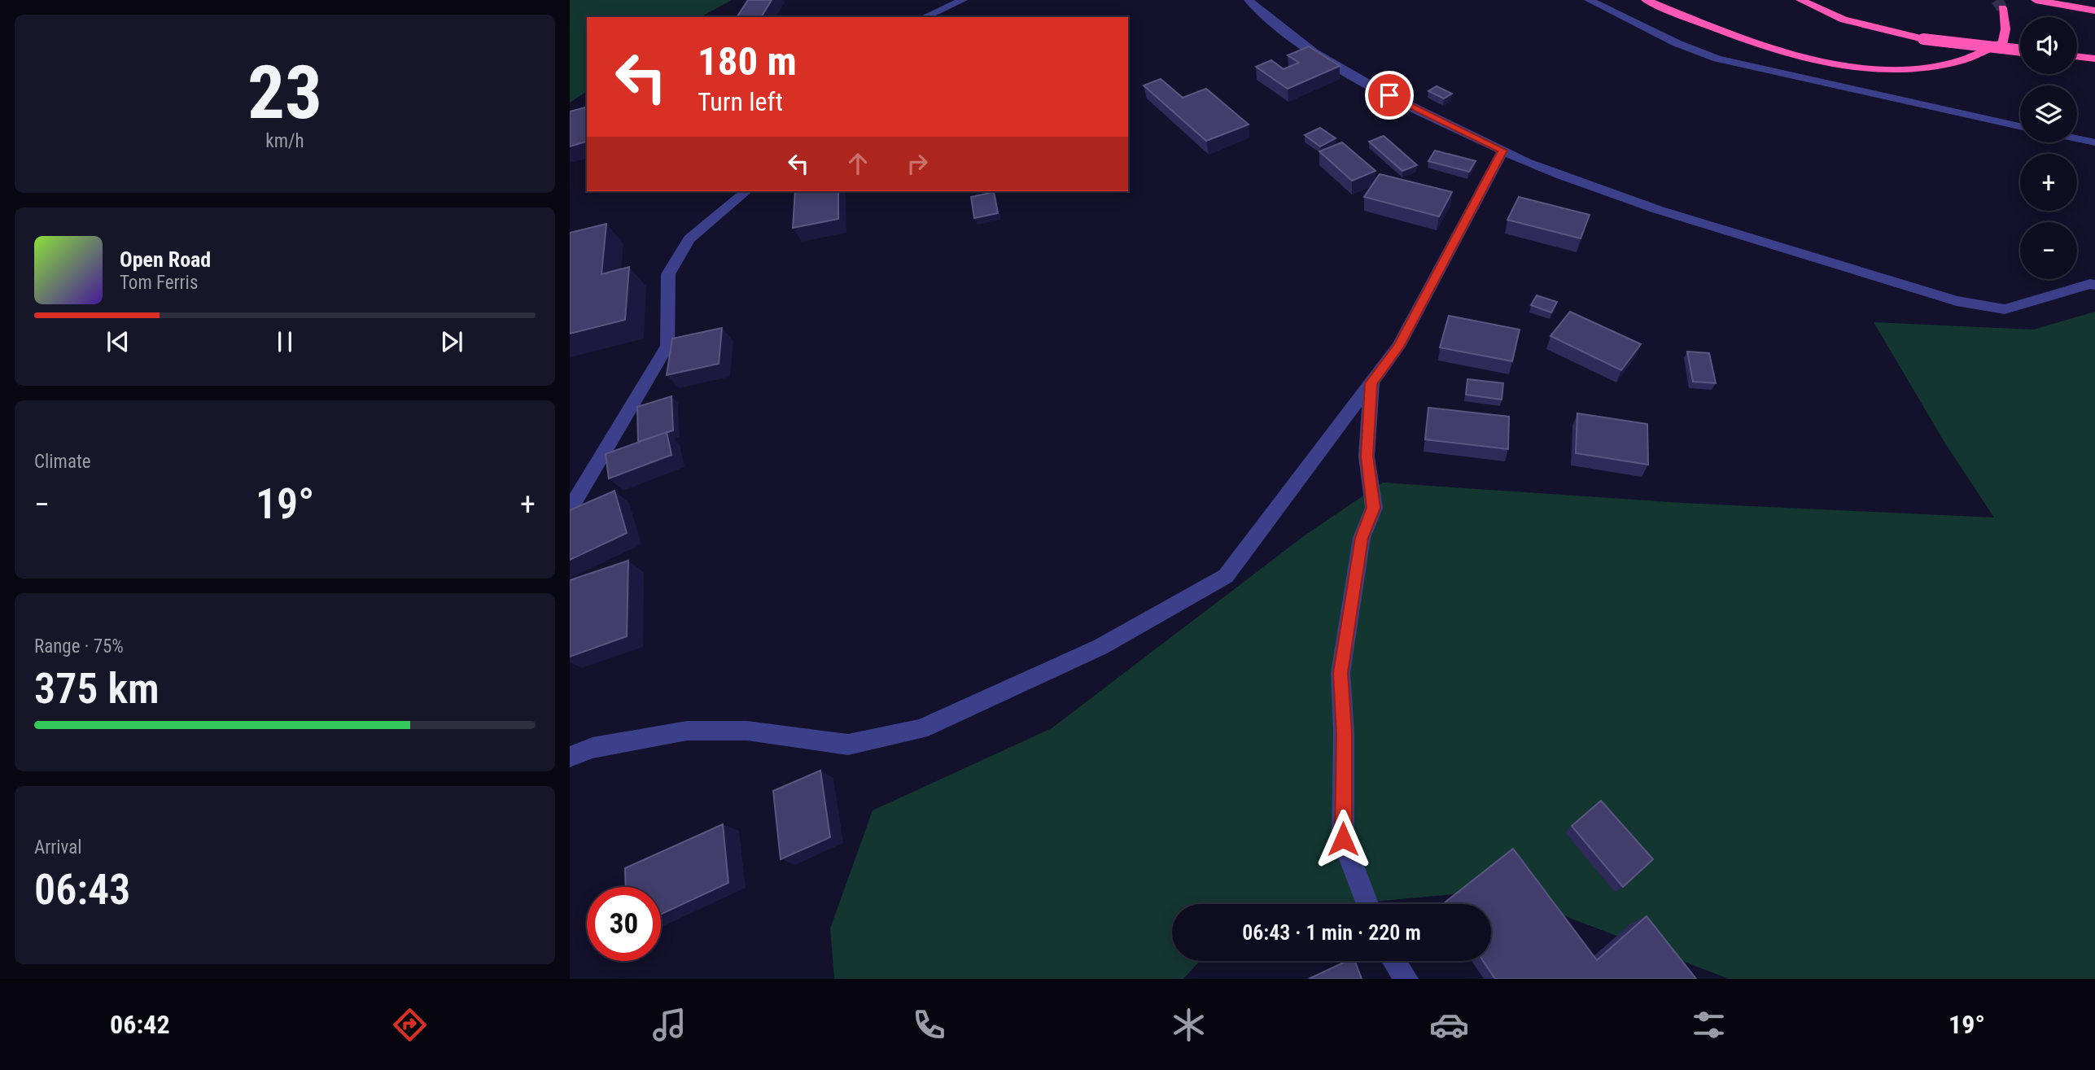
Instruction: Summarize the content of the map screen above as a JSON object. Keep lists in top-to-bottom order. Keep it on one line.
{"page":{"tile":[["23","km/h"],"Climate",["Range · 75%","375 km"],["Arrival","06:43"]],"map_buttons":["+","−"],"turn":["180 m","Turn left"],"song":["Open Road","Tom Ferris"],"heat":["−","19°","+"],"limit":"30","trip":"06:43 · 1 min · 220 m","tabs":["06:42","19°"]}}
